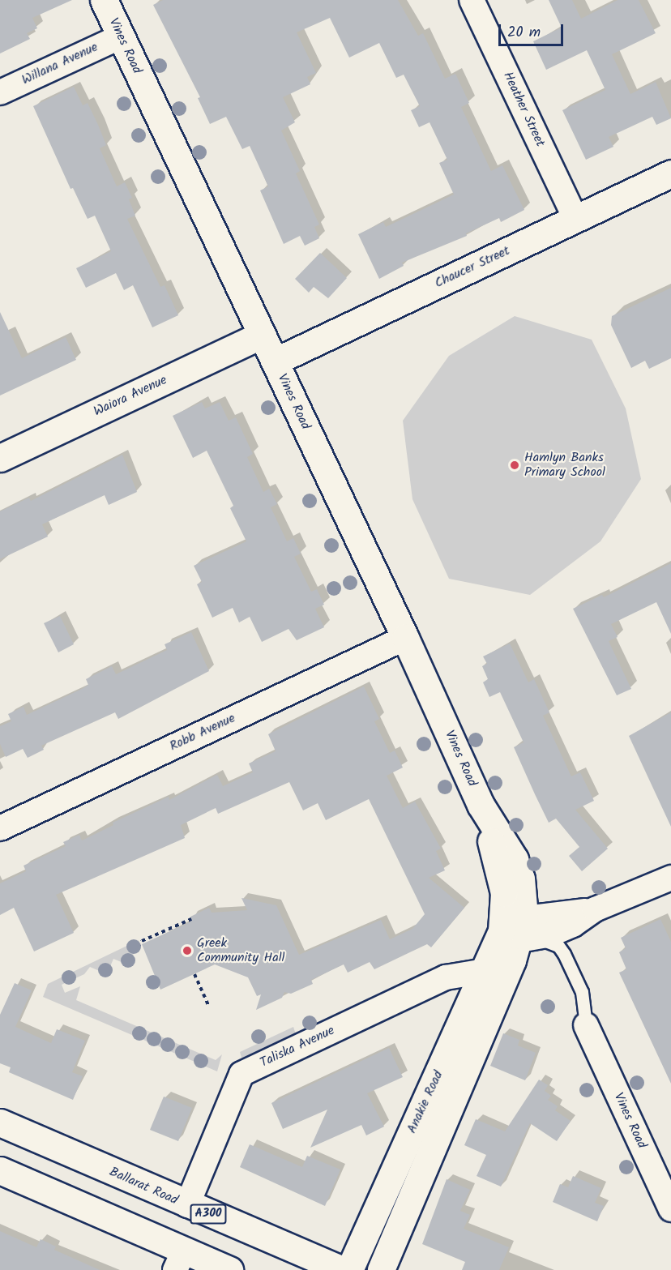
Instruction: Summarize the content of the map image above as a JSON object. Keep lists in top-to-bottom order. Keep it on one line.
{"streets":{"main road":["Vines Road","Chaucer Street","Waiora Avenue","Anakie Road","Ballarat Road","A300"],"street":["Willana Avenue","Heather Street","Robb Avenue","Taliska Avenue"]},"crossings":[["Vines Road","Willana Avenue"],["Vines Road","Chaucer Street"],["Vines Road","Waiora Avenue"],["Vines Road","Robb Avenue"],["Vines Road","Anakie Road"],["Heather Street","Chaucer Street"],["Taliska Avenue","Anakie Road"],["Taliska Avenue","Ballarat Road"]],"places":["Hamlyn Banks Primary School","Greek Community Hall"],"scale_bar":"20 m"}
